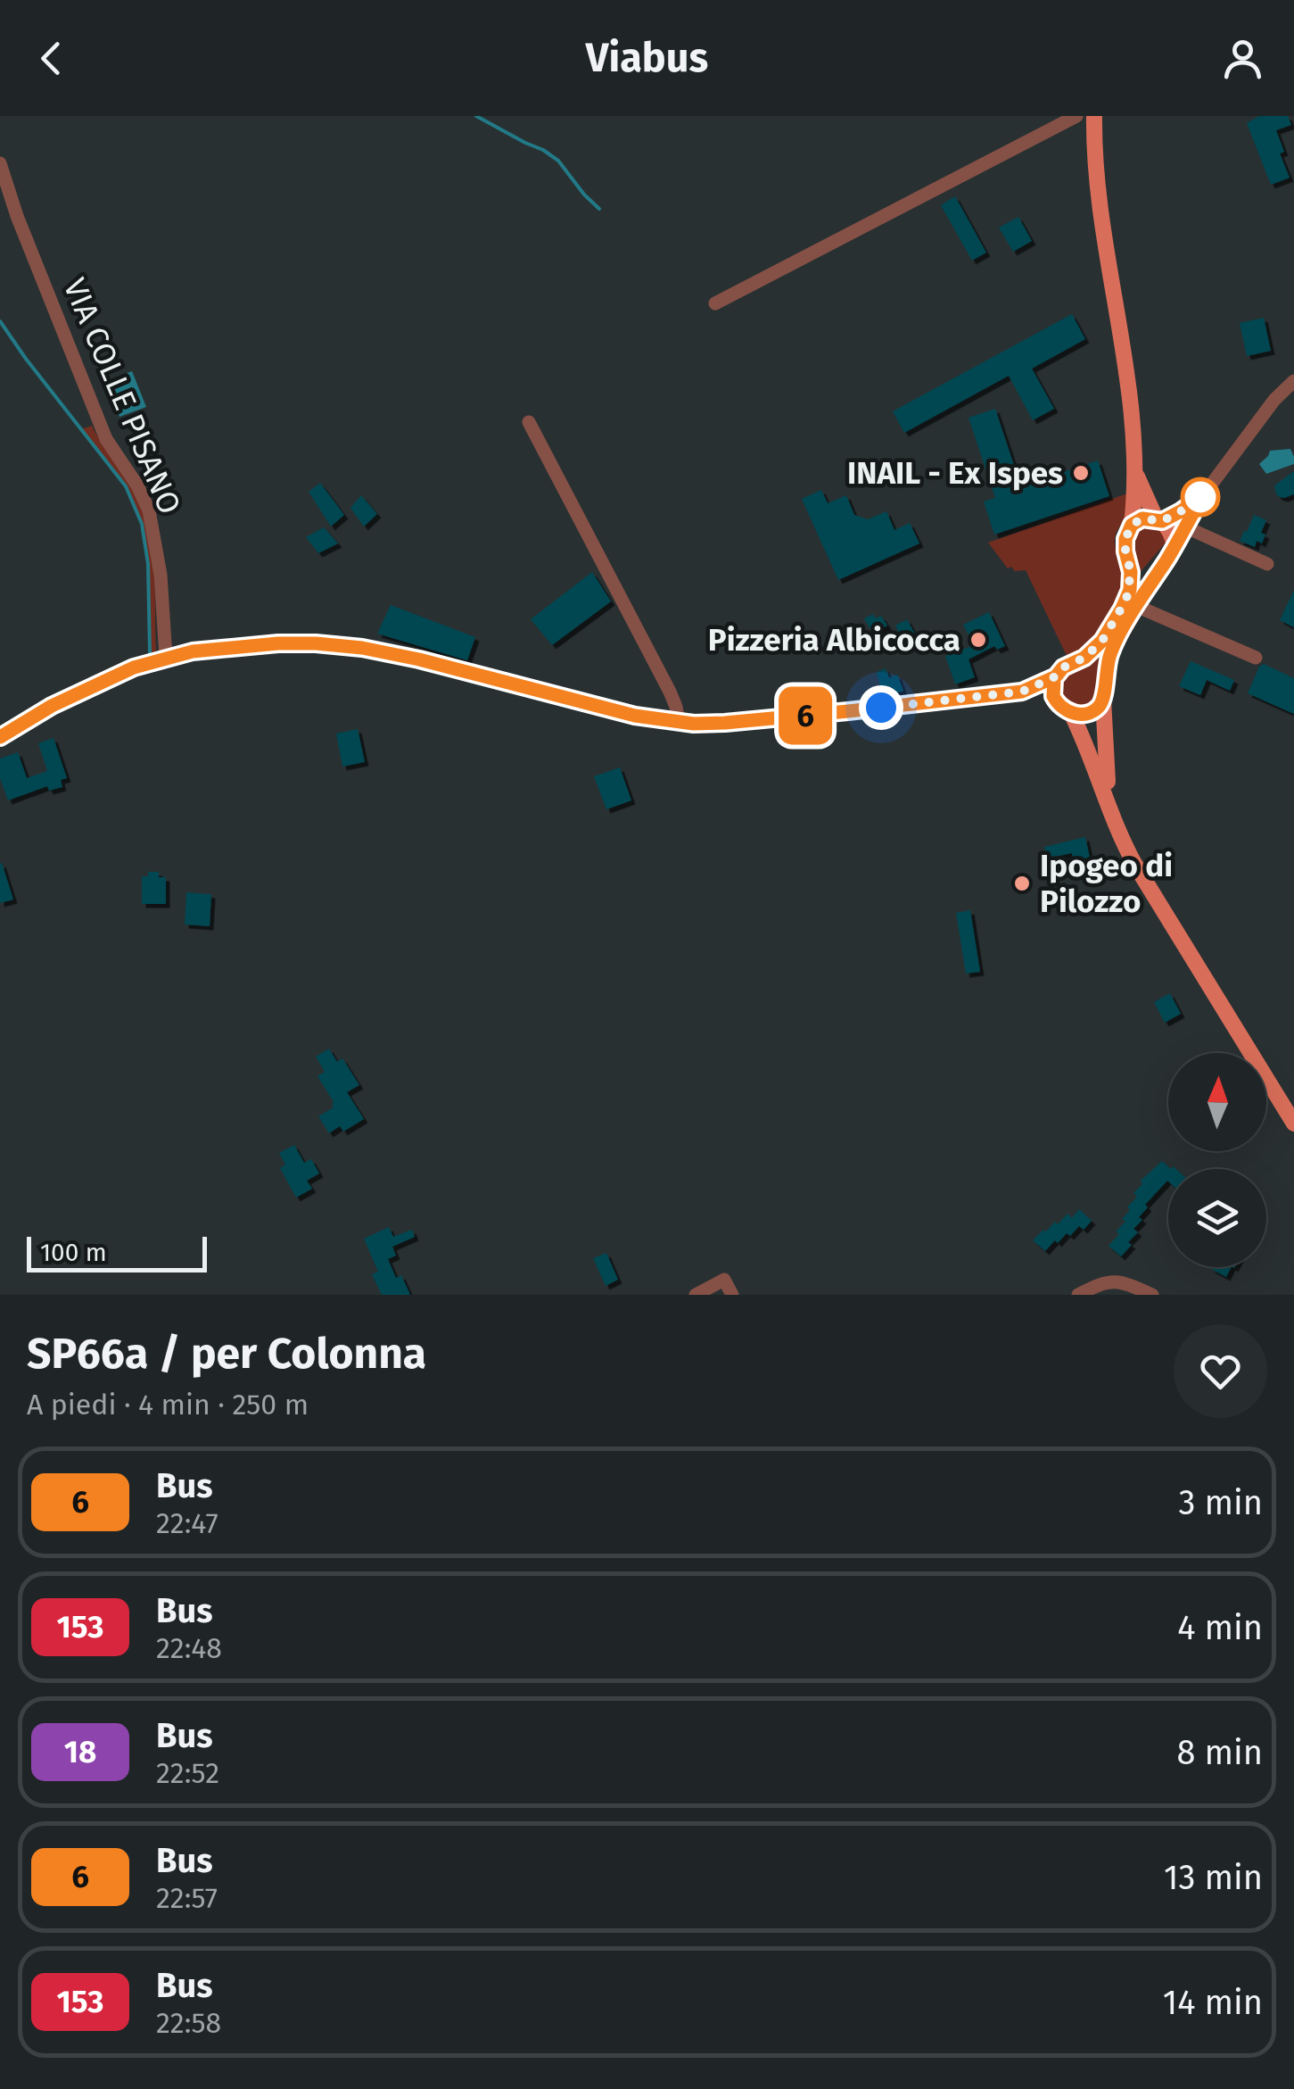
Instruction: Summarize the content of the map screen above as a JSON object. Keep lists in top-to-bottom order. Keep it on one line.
{"streets":{"street":["VIA COLLE PISANO"]},"places":["INAIL - Ex Ispes","Pizzeria Albicocca","Ipogeo di Pilozzo"],"lines":["bus line 6"],"scale_bar":"100 m","north":"top","page":{"header":"Viabus","on_map":"6","scale":"100 m","heading":["SP66a / per Colonna","A piedi · 4 min · 250 m"],"list":[{"mark":"6","name":"Bus","note":"22:47","value":"3 min"},{"mark":"153","name":"Bus","note":"22:48","value":"4 min"},{"mark":"18","name":"Bus","note":"22:52","value":"8 min"},{"mark":"6","name":"Bus","note":"22:57","value":"13 min"},{"mark":"153","name":"Bus","note":"22:58","value":"14 min"}]}}
